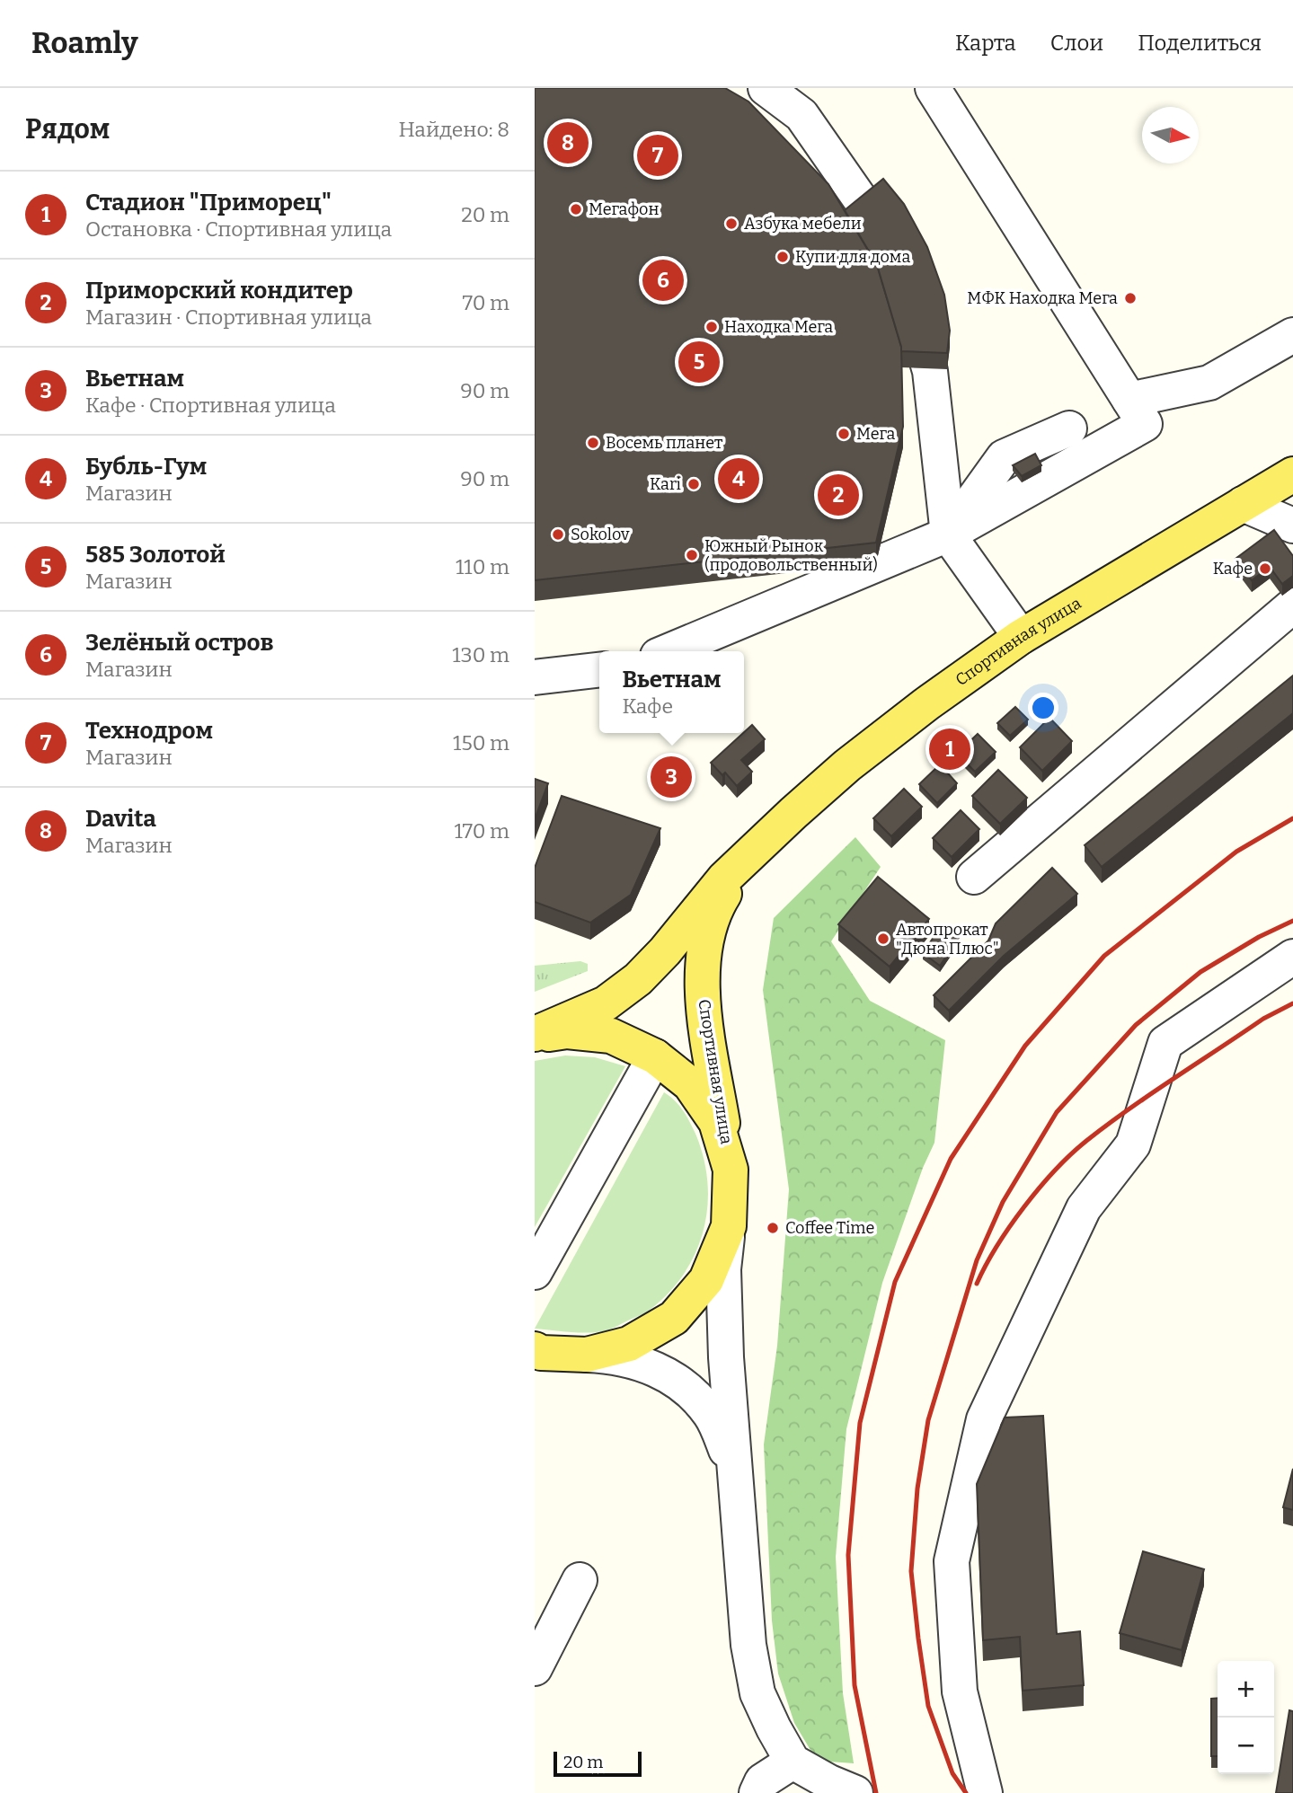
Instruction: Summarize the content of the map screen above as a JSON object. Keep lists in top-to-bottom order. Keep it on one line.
{"streets":{"main road":["Спортивная улица"]},"places":["Мегафон","Азбука мебели","Купи для дома","МФК Находка Мега","Находка Мега","Мега","Восемь планет","Kari","Sokolov","Южный Рынок (продовольственный)","Кафе","Автопрокат \"Дюна Плюс\"","Coffee Time"],"scale_bar":"20 m","north":"right","page":{"header":"Roamly","nav":["Карта","Слои","Поделиться"],"heading":["Рядом","Найдено: 8"],"pins":["8","7","6","5","4","2","1","3"],"list":[{"mark":"1","name":"Стадион \"Приморец\"","note":"Остановка · Спортивная улица","value":"20 m"},{"mark":"2","name":"Приморский кондитер","note":"Магазин · Спортивная улица","value":"70 m"},{"mark":"3","name":"Вьетнам","note":"Кафе · Спортивная улица","value":"90 m"},{"mark":"4","name":"Бубль-Гум","note":"Магазин","value":"90 m"},{"mark":"5","name":"585 Золотой","note":"Магазин","value":"110 m"},{"mark":"6","name":"Зелёный остров","note":"Магазин","value":"130 m"},{"mark":"7","name":"Технодром","note":"Магазин","value":"150 m"},{"mark":"8","name":"Davita","note":"Магазин","value":"170 m"}],"popup":["Вьетнам","Кафе"],"map_buttons":["+","−"],"scale":"20 m"}}
